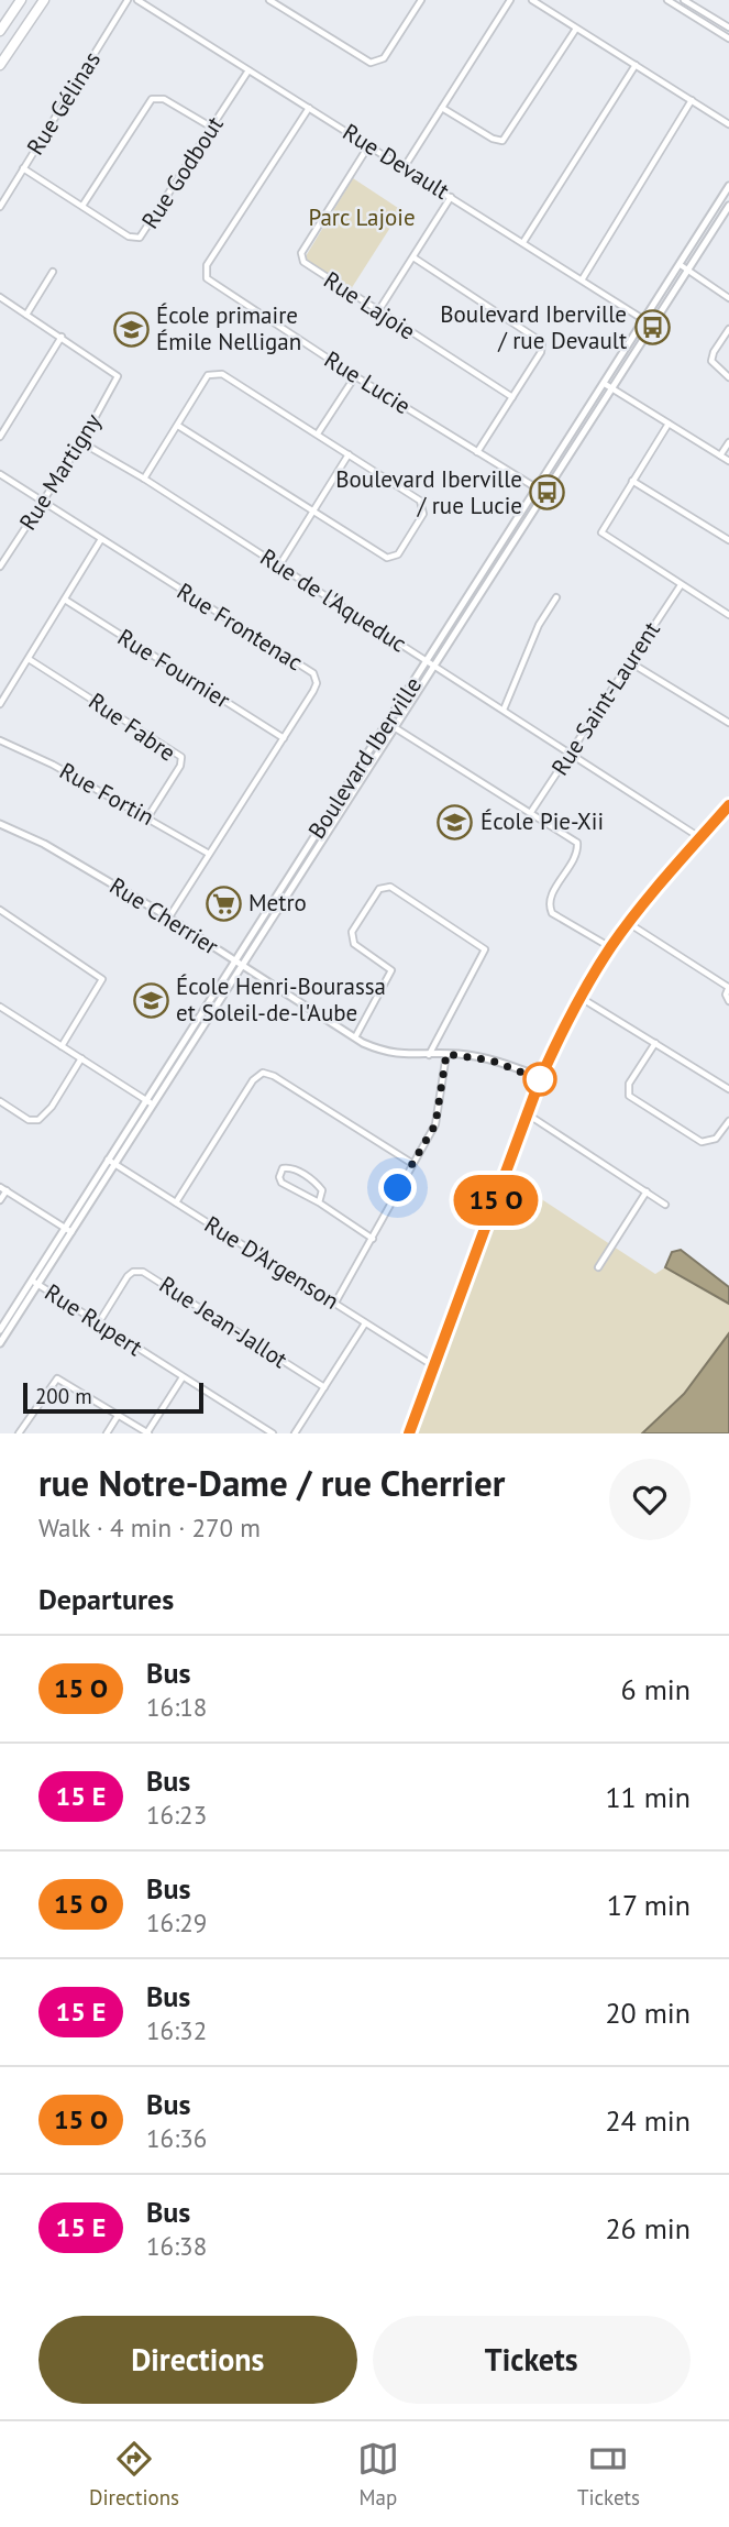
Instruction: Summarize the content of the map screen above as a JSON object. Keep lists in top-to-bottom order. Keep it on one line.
{"streets":{"street":["Rue Gélinas","Rue Devault","Rue Godbout","Rue Lajoie","Rue Lucie","Rue Martigny","Rue de l'Aqueduc","Rue Frontenac","Rue Fournier","Rue Saint-Laurent","Rue Fabre","Boulevard Iberville","Rue Fortin","Rue Cherrier","Rue D'Argenson","Rue Rupert","Rue Jean-Jallot"]},"crossings":[["Rue Gélinas","Rue Godbout"],["Rue Devault","Rue Godbout"],["Rue Devault","Rue Lajoie"],["Rue Devault","Rue Lucie"],["Rue Devault","Boulevard Iberville"],["Rue Lucie","Boulevard Iberville"],["Rue Martigny","Rue de l'Aqueduc"],["Rue Martigny","Rue Frontenac"],["Rue de l'Aqueduc","Rue Saint-Laurent"],["Rue de l'Aqueduc","Boulevard Iberville"],["Rue Frontenac","Rue Fournier"],["Rue Frontenac","Rue Fortin"],["Rue Frontenac","Rue Cherrier"],["Rue Fabre","Rue Fortin"],["Boulevard Iberville","Rue Cherrier"],["Boulevard Iberville","Rue D'Argenson"],["Boulevard Iberville","Rue Rupert"],["Rue Rupert","Rue Jean-Jallot"]],"parks":["Parc Lajoie"],"places":{"bus stop":["Boulevard Iberville / rue Devault","Boulevard Iberville / rue Lucie"],"school or university":["École primaire Émile Nelligan","École Pie-Xii","École Henri-Bourassa et Soleil-de-l'Aube"],"supermarket":["Metro"]},"scale_bar":"200 m","page":{"on_map":"15 O","scale":"200 m","heading":[["rue Notre-Dame / rue Cherrier","Walk · 4 min · 270 m"],"Departures"],"list":[{"mark":"15 O","name":"Bus","note":"16:18","value":"6 min"},{"mark":"15 E","name":"Bus","note":"16:23","value":"11 min"},{"mark":"15 O","name":"Bus","note":"16:29","value":"17 min"},{"mark":"15 E","name":"Bus","note":"16:32","value":"20 min"},{"mark":"15 O","name":"Bus","note":"16:36","value":"24 min"},{"mark":"15 E","name":"Bus","note":"16:38","value":"26 min"}],"buttons":["Directions","Tickets"],"tabs":["Directions","Map","Tickets"]}}
